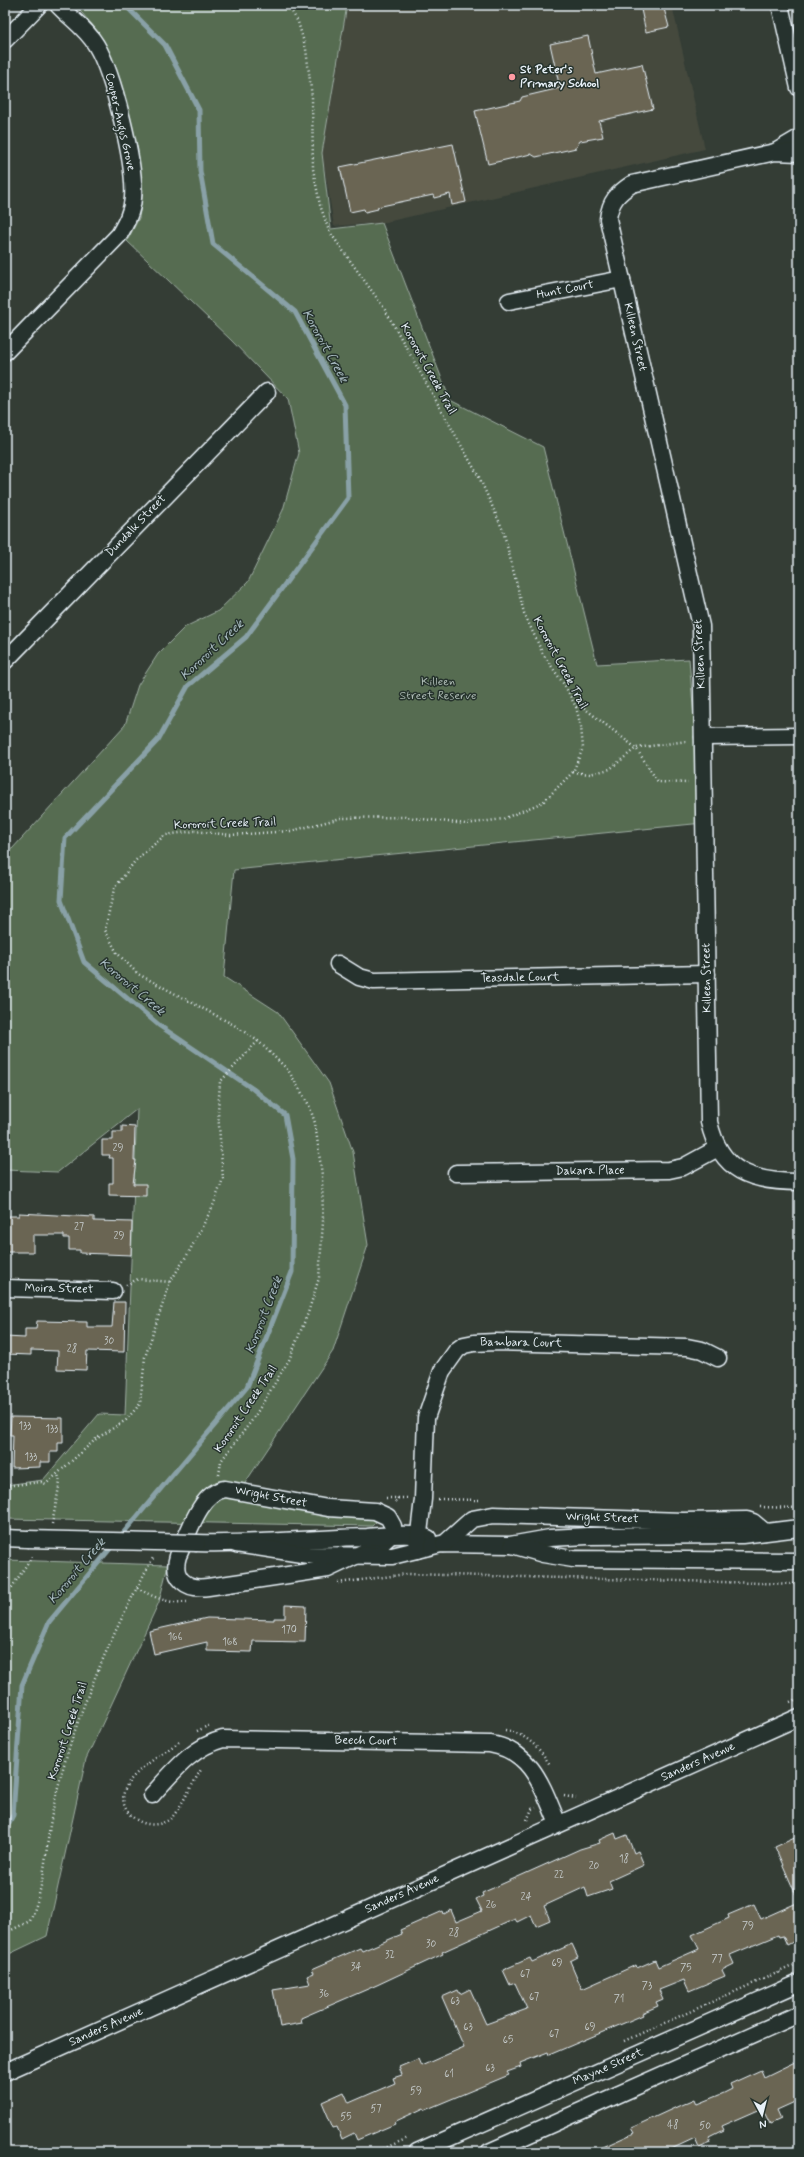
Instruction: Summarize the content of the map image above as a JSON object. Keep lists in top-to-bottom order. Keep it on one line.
{"streets":{"street":["Couper-Angus Grove","Hunt Court","Killeen Street","Dundalk Street","Teasdale Court","Dakara Place","Moira Street","Bambara Court","Wright Street","Beech Court","Sanders Avenue","Mayne Street"],"path":["Kororoit Creek Trail"]},"crossings":[["Hunt Court","Killeen Street"],["Killeen Street","Teasdale Court"],["Killeen Street","Dakara Place"],["Bambara Court","Wright Street"],["Beech Court","Sanders Avenue"]],"water":["Kororoit Creek"],"parks":["Killeen Street Reserve"],"places":["St Peter's Primary School"],"house_numbers":["29","27","29","30","28","133","133","133","170","166","168","18","20","22","24","26","79","28","30","32","77","69","34","75","67","73","36","67","71","63","63","69","67","65","63","61","59","57","55","48","50"],"north":"bottom"}
